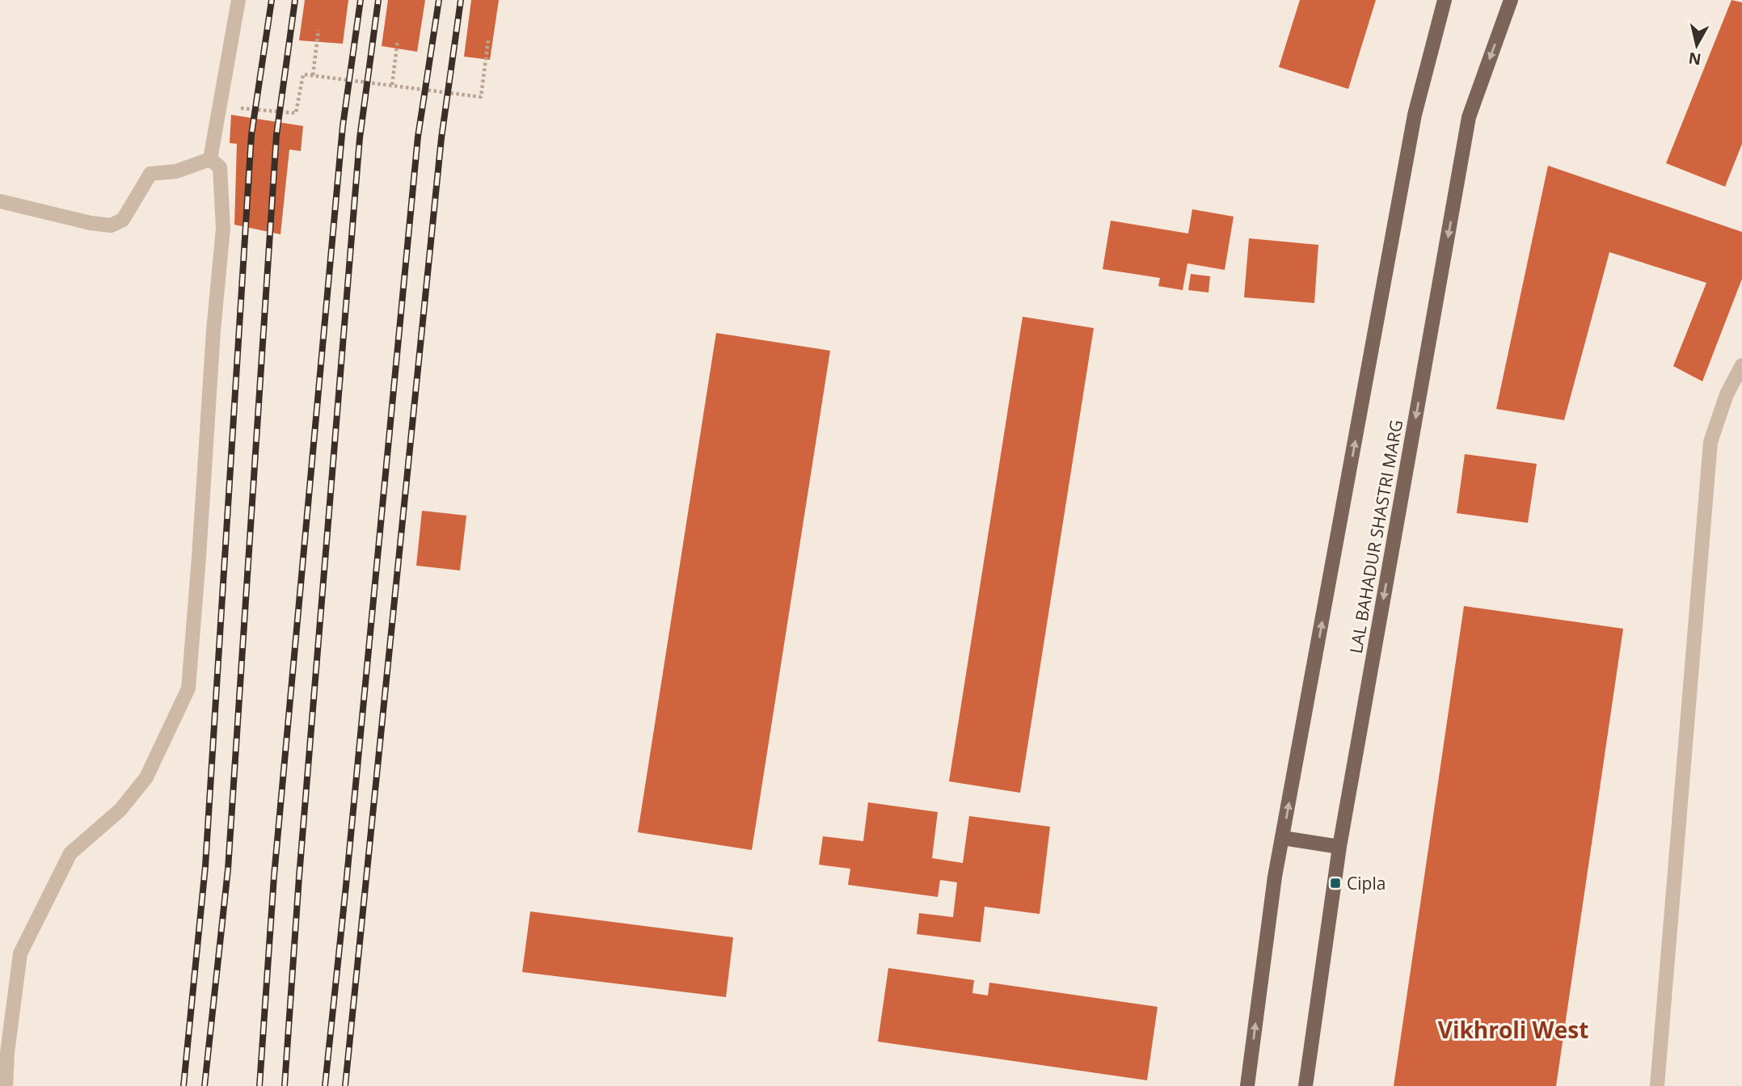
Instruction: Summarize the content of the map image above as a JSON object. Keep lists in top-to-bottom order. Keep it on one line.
{"streets":{"main road":["LAL BAHADUR SHASTRI MARG"]},"districts":["Vikhroli West"],"places":{"transit":["Cipla"]},"north":"bottom"}
